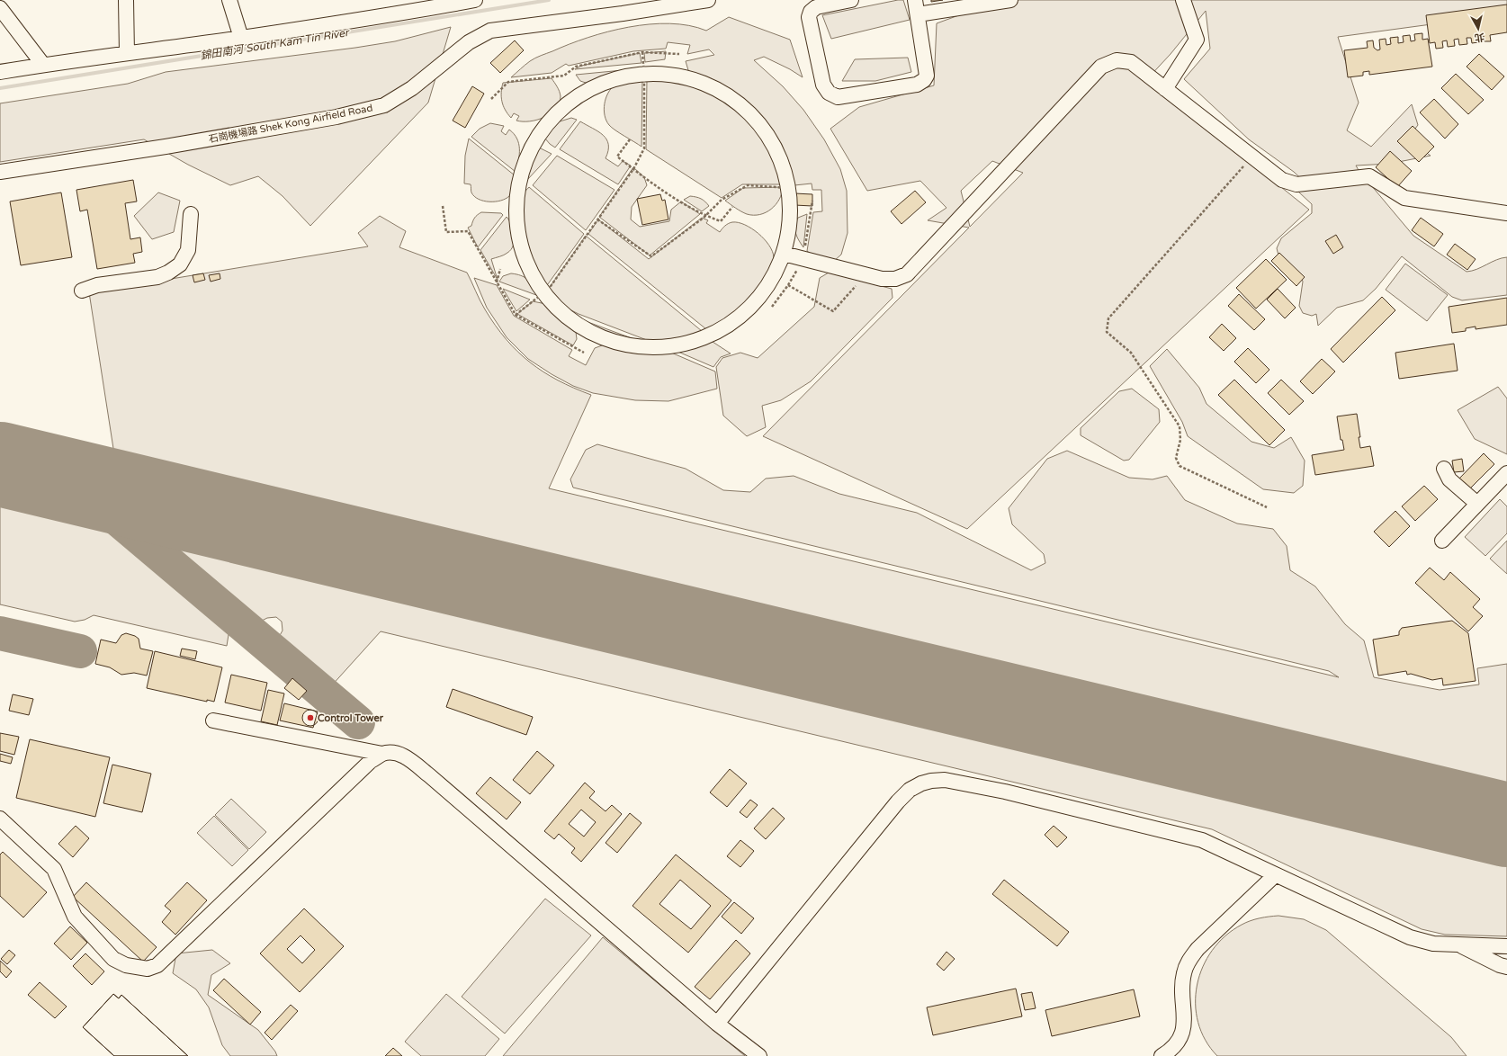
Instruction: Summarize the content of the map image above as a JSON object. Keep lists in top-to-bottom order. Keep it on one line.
{"streets":{"street":["石崗機場路 Shek Kong Airfield Road"]},"water":["錦田南河 South Kam Tin River"],"places":["Control Tower"],"north":"bottom"}
